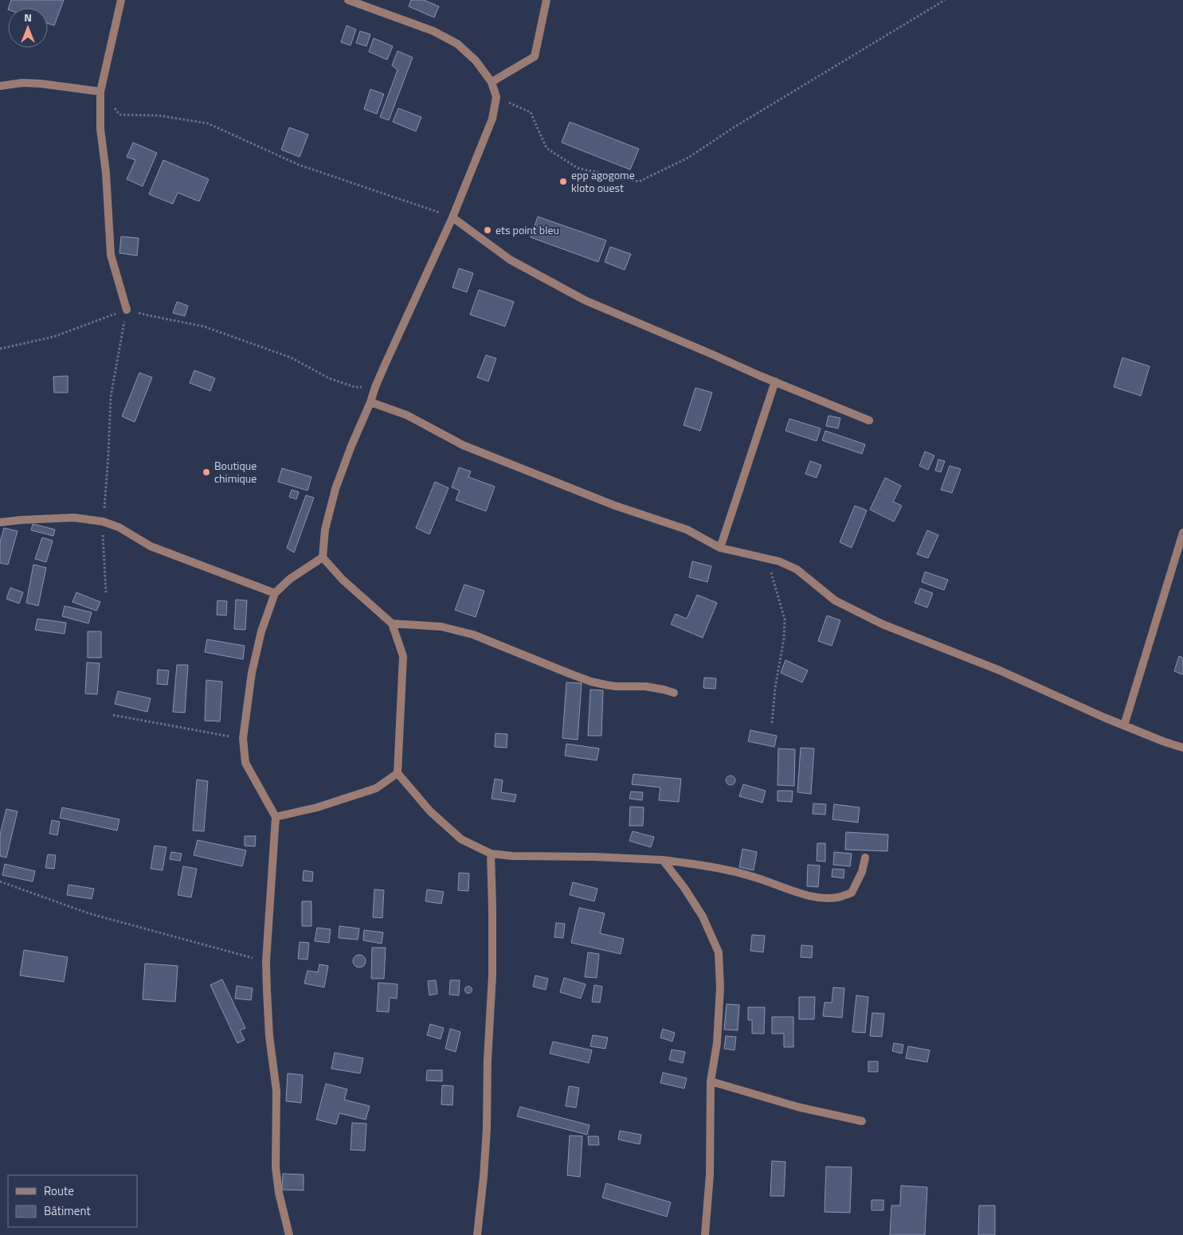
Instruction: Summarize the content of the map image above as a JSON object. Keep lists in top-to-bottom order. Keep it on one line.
{"places":["epp agogome kloto ouest","ets point bleu","Boutique chimique"],"legend":["Route","Bâtiment"],"north":"top"}
